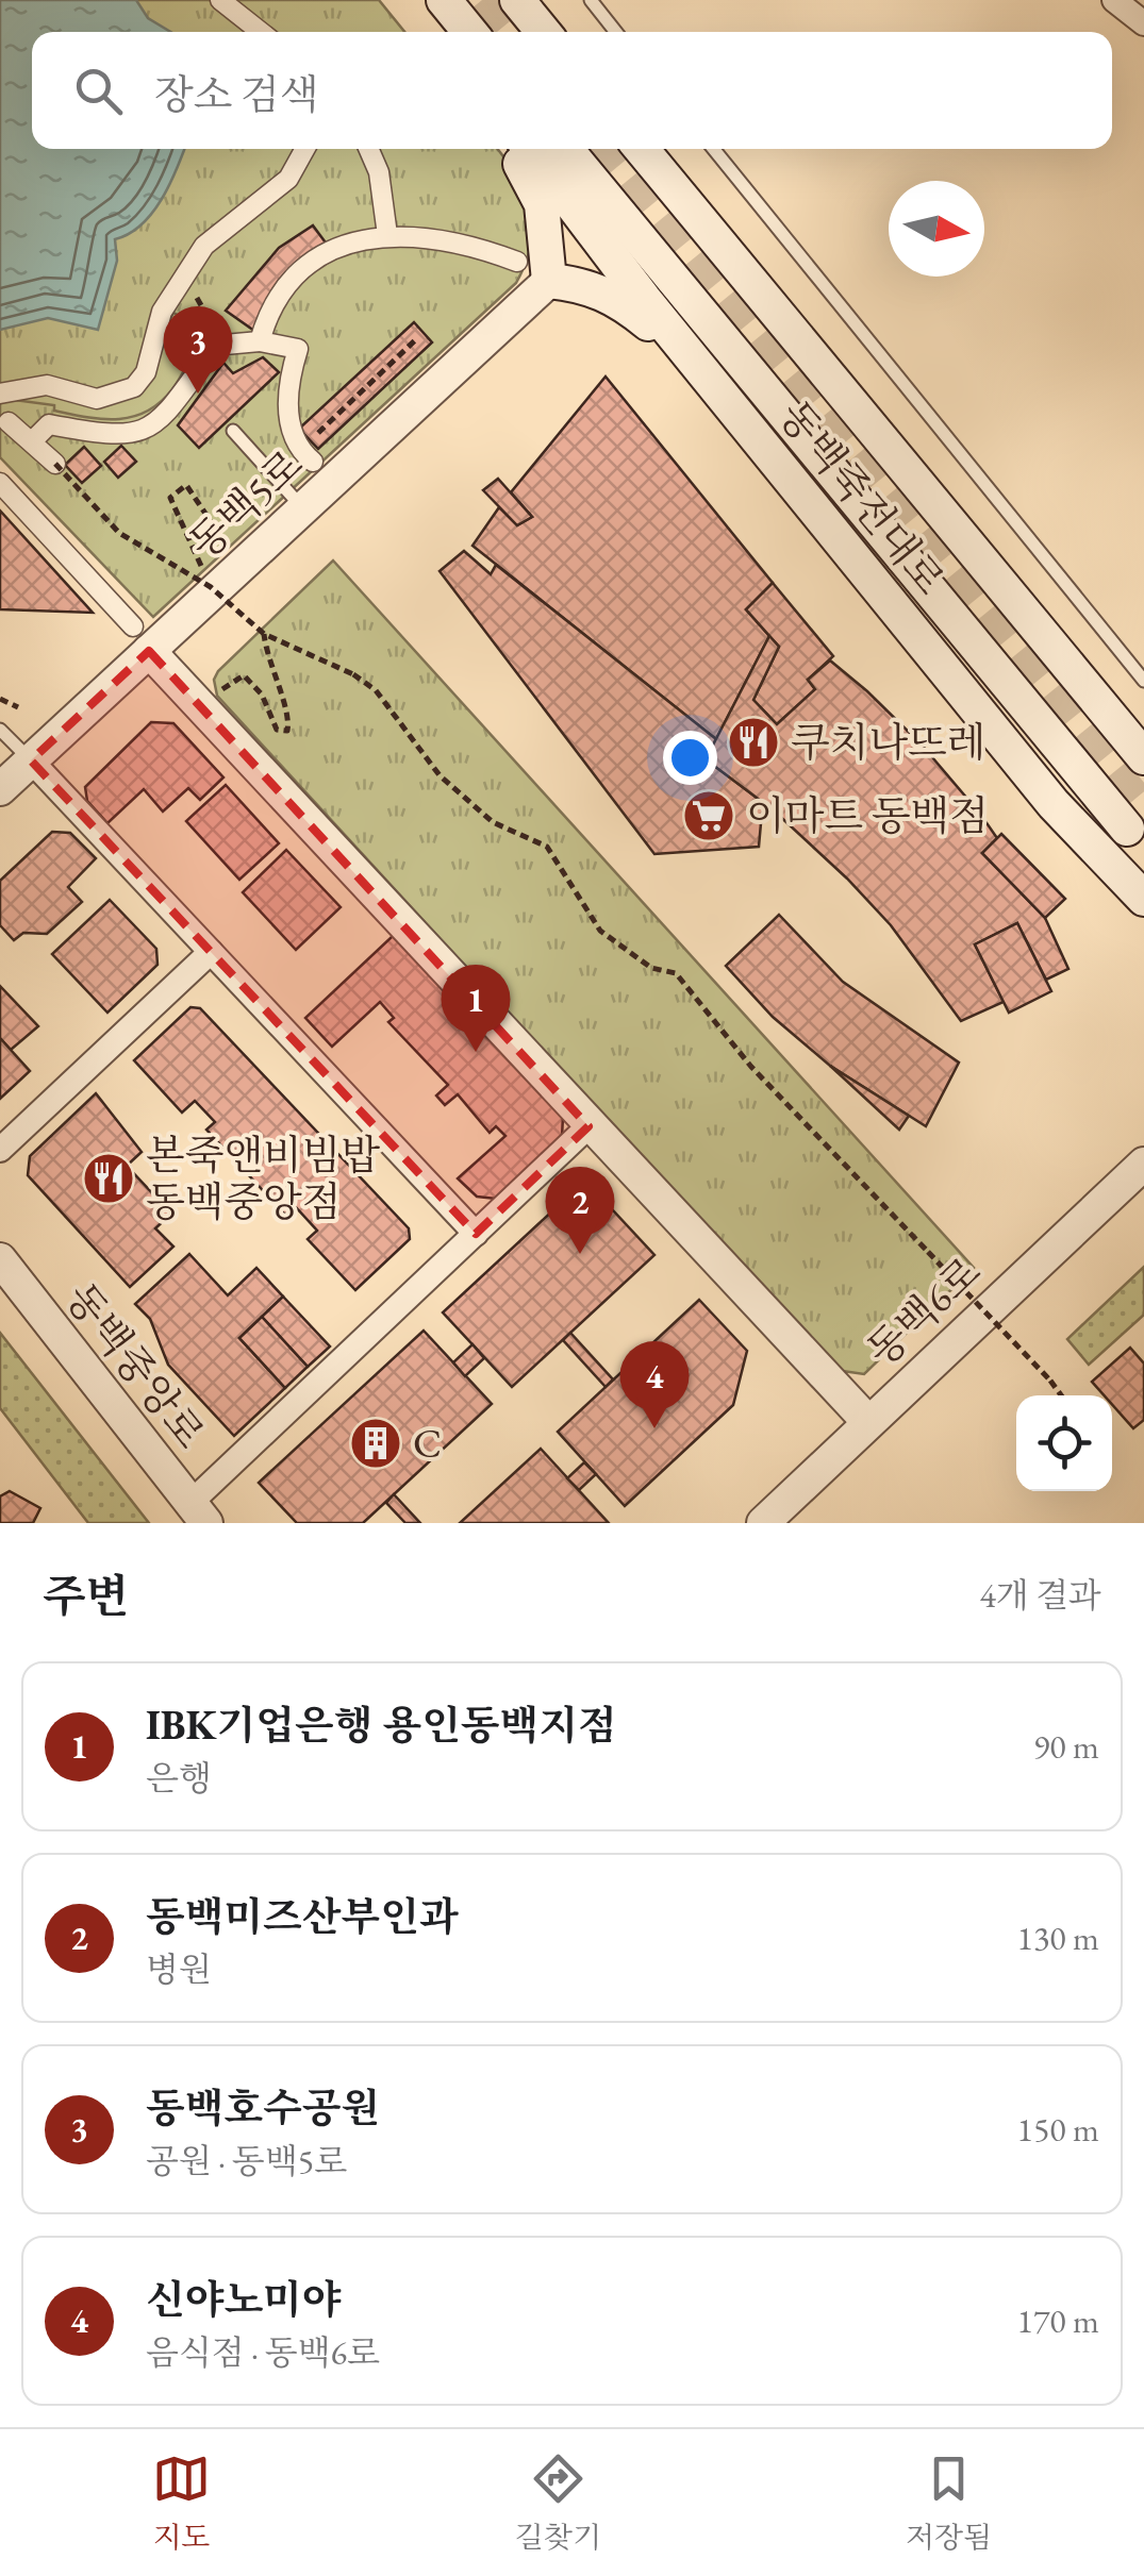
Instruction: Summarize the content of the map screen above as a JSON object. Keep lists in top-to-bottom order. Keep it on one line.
{"streets":{"main road":["동백죽전대로"],"street":["동백5로","동백6로","동백중앙로"]},"places":{"restaurant":["쿠치나뜨레","본죽앤비빔밥 동백중앙점"],"supermarket":["이마트 동백점"],"building":["C"]},"north":"right","page":{"search":"장소 검색","pins":["3","1","2","4"],"heading":["주변","4개 결과"],"list":[{"mark":"1","name":"IBK기업은행 용인동백지점","note":"은행","value":"90 m"},{"mark":"2","name":"동백미즈산부인과","note":"병원","value":"130 m"},{"mark":"3","name":"동백호수공원","note":"공원 · 동백5로","value":"150 m"},{"mark":"4","name":"신야노미야","note":"음식점 · 동백6로","value":"170 m"}],"nav":["지도","길찾기","저장됨"]}}
